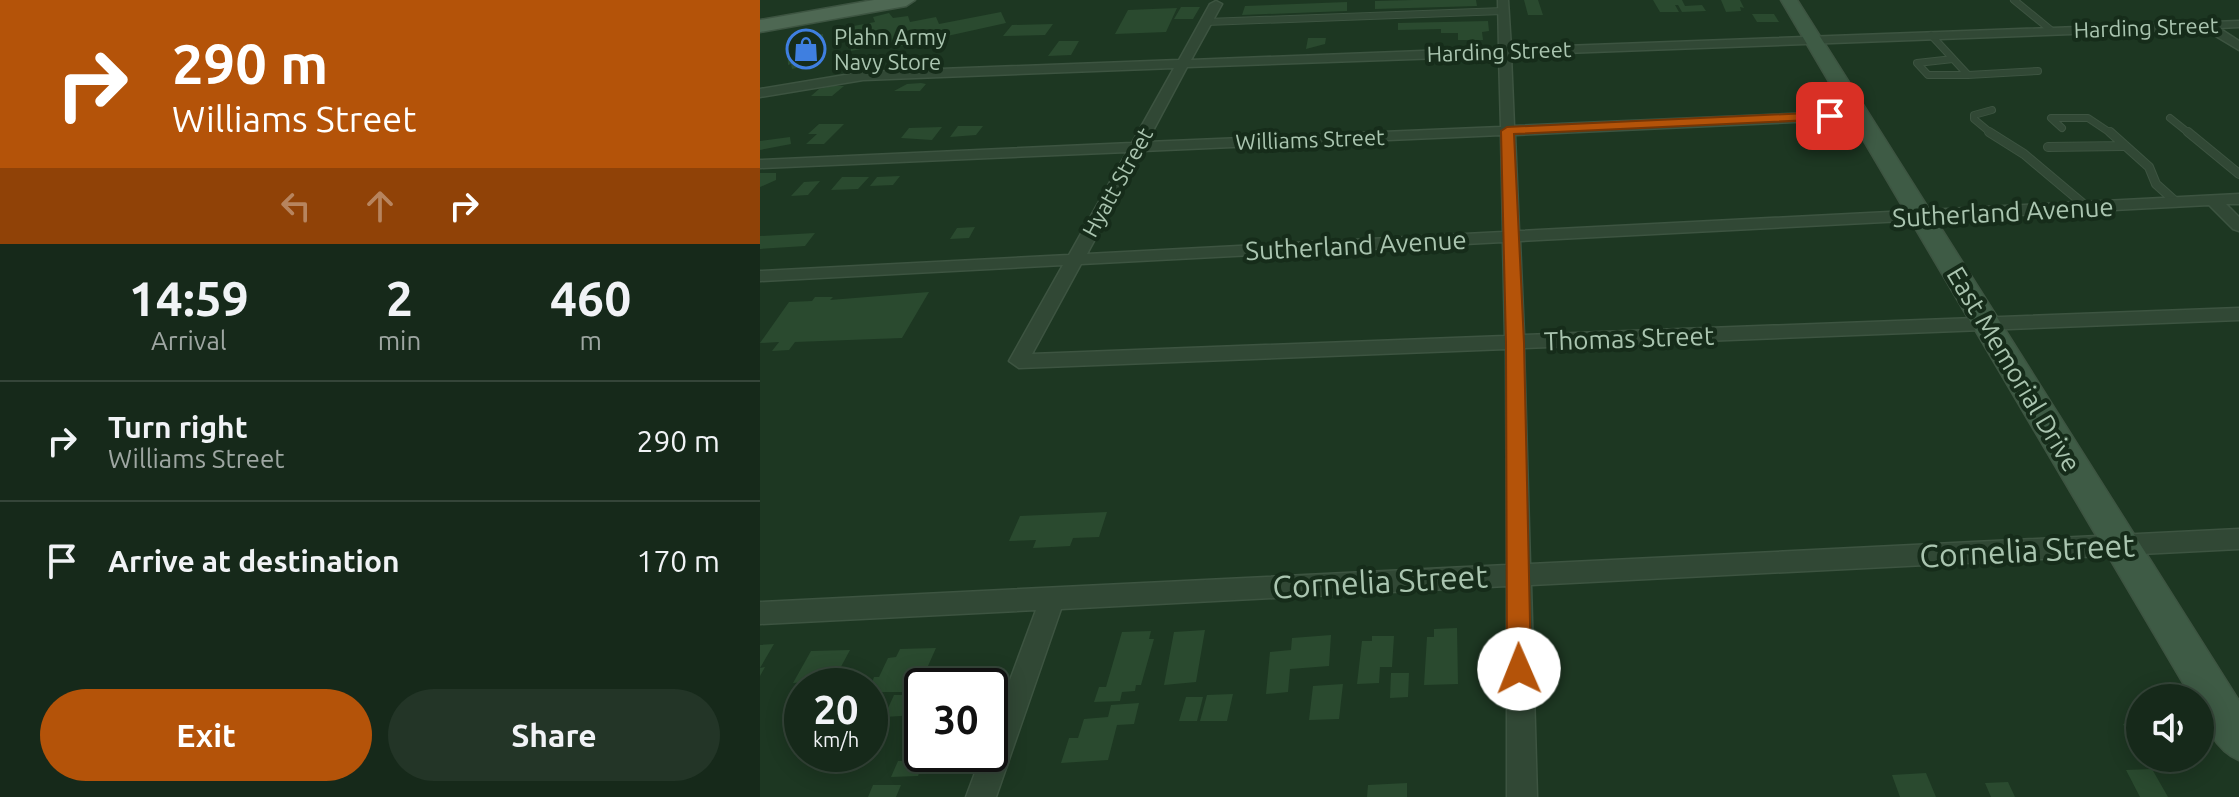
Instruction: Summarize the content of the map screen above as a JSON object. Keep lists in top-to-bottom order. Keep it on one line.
{"streets":{"main road":["East Memorial Drive"],"street":["Harding Street","Williams Street","Hyatt Street","Sutherland Avenue","Thomas Street","Cornelia Street"]},"crossings":[["Harding Street","Hyatt Street"],["Harding Street","East Memorial Drive"],["Williams Street","Hyatt Street"],["Williams Street","East Memorial Drive"],["Hyatt Street","Sutherland Avenue"],["Hyatt Street","Thomas Street"],["Sutherland Avenue","East Memorial Drive"],["Thomas Street","East Memorial Drive"],["East Memorial Drive","Cornelia Street"]],"places":{"shop":["Plahn Army Navy Store"]},"page":{"turn":["290 m","Williams Street"],"eta":["14:59","Arrival","2","min","460","m"],"list":[{"name":"Turn right","note":"Williams Street","value":"290 m"},{"name":"Arrive at destination","value":"170 m"}],"speed":"20 km/h","limit":"30","buttons":["Exit","Share"]}}
